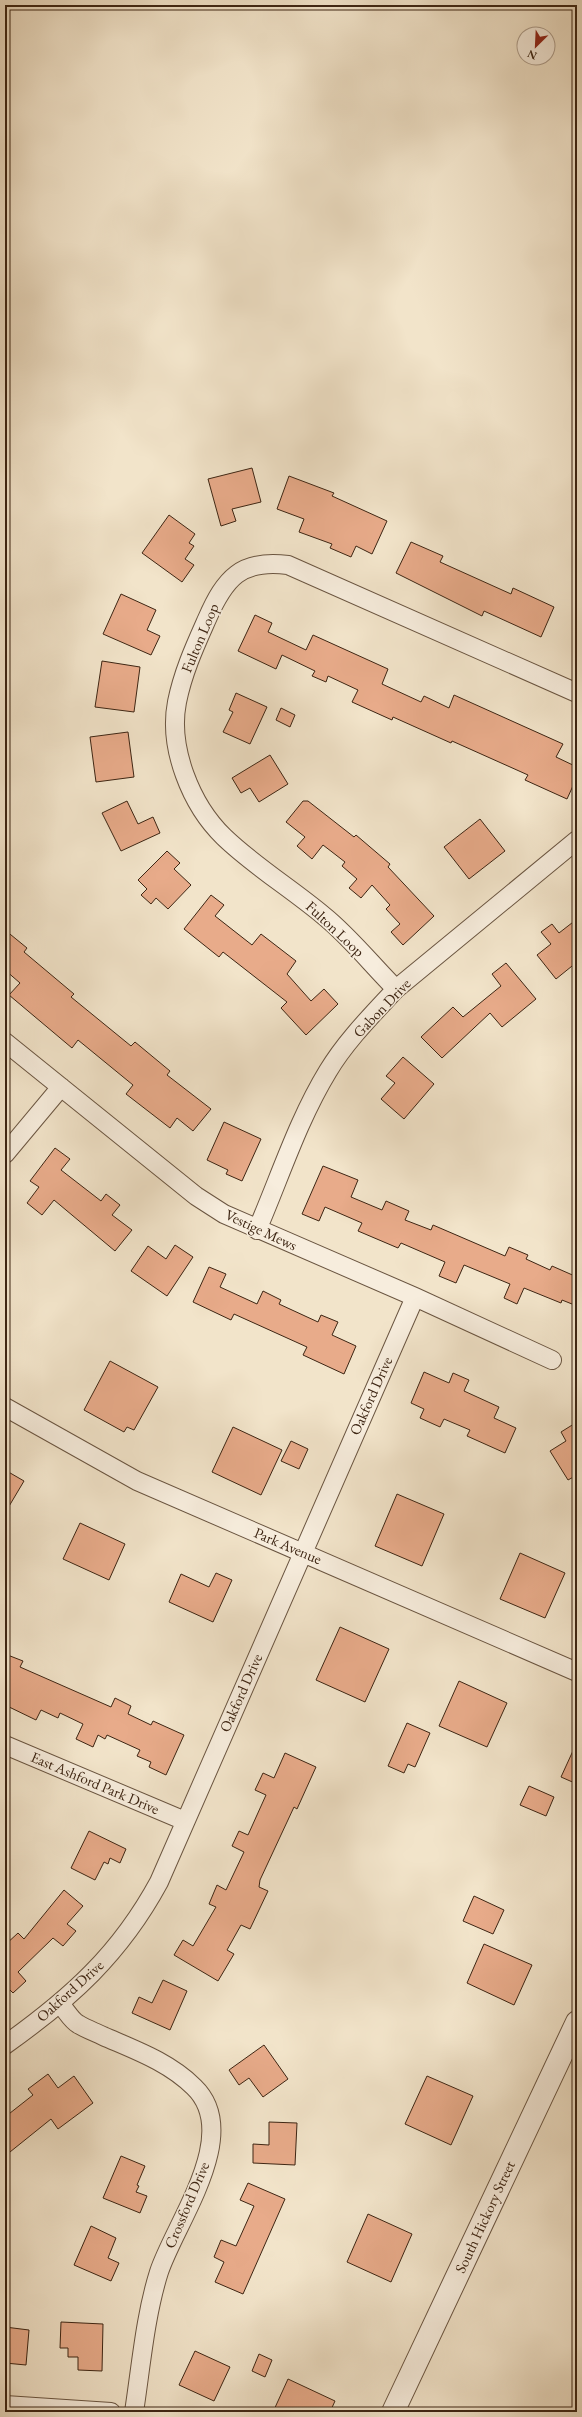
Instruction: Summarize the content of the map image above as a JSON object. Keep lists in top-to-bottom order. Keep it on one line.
{"streets":{"street":["Fulton Loop","Gabon Drive","Vestige Mews","Oakford Drive","Park Avenue","East Ashford Park Drive","Crossford Drive","South Hickory Street"]},"crossings":[["Fulton Loop","Gabon Drive"],["Gabon Drive","Vestige Mews"],["Vestige Mews","Oakford Drive"],["Oakford Drive","Park Avenue"],["Oakford Drive","East Ashford Park Drive"],["Oakford Drive","Crossford Drive"]],"north":"bottom left"}
